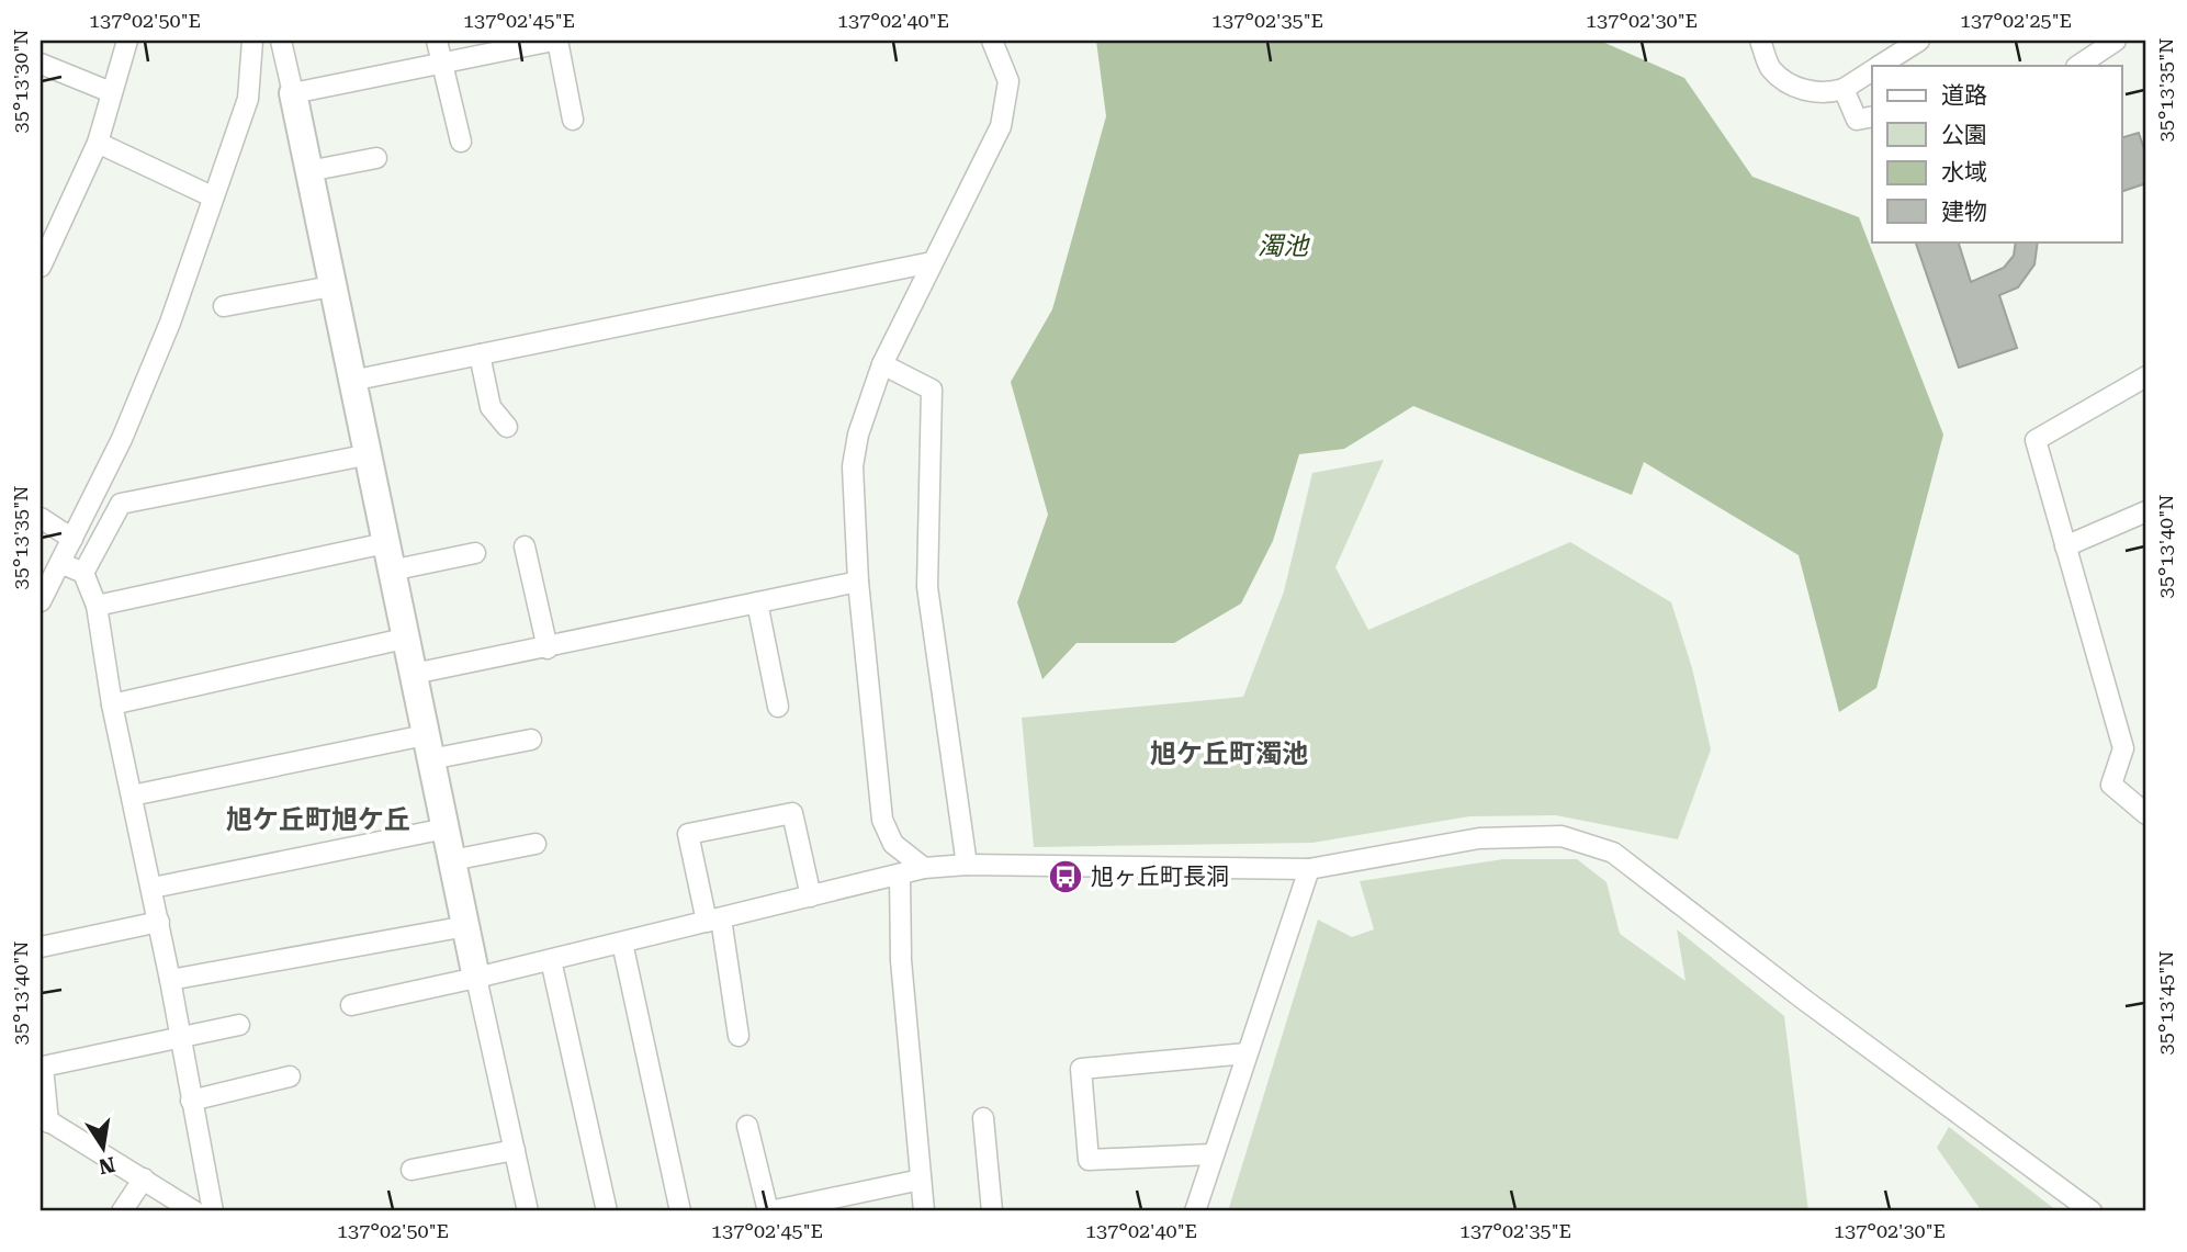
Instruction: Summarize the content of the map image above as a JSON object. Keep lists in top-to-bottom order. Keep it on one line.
{"districts":["旭ケ丘町濁池","旭ケ丘町旭ケ丘"],"water":["濁池"],"places":{"bus stop":["旭ヶ丘町長洞"]},"legend":["道路","公園","水域","建物"],"north":"bottom","coordinates":["137°02'50\"E","137°02'45\"E","137°02'40\"E","137°02'35\"E","137°02'30\"E","137°02'25\"E","35°13'30\"N","35°13'35\"N","35°13'40\"N","35°13'45\"N"]}
